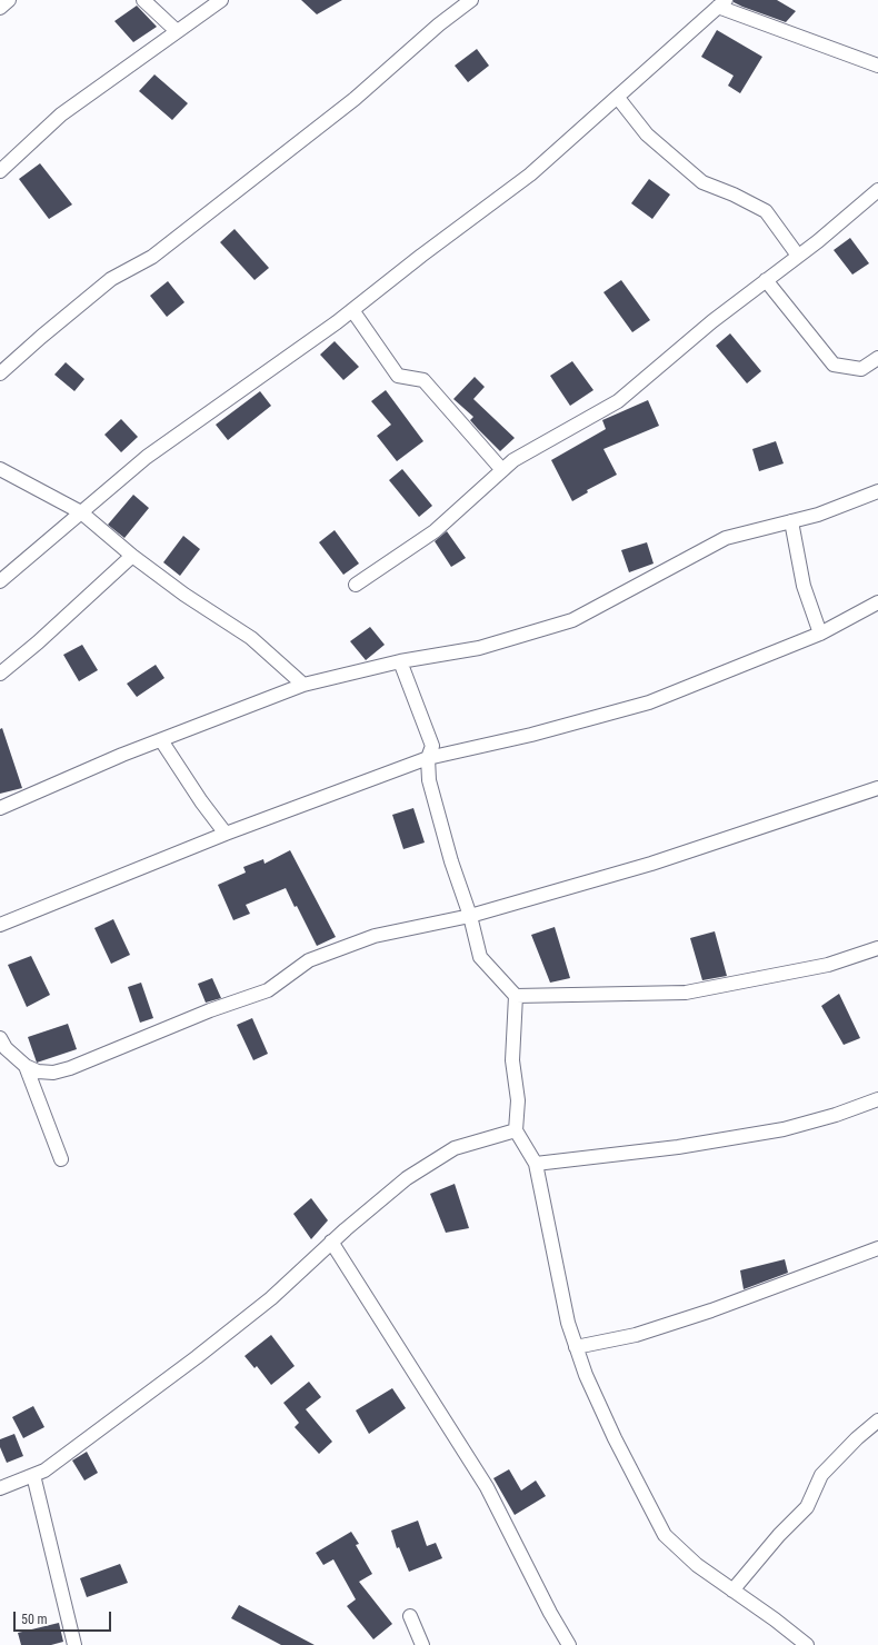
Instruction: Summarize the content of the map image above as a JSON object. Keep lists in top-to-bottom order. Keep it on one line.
{"scale_bar":"50 m"}
